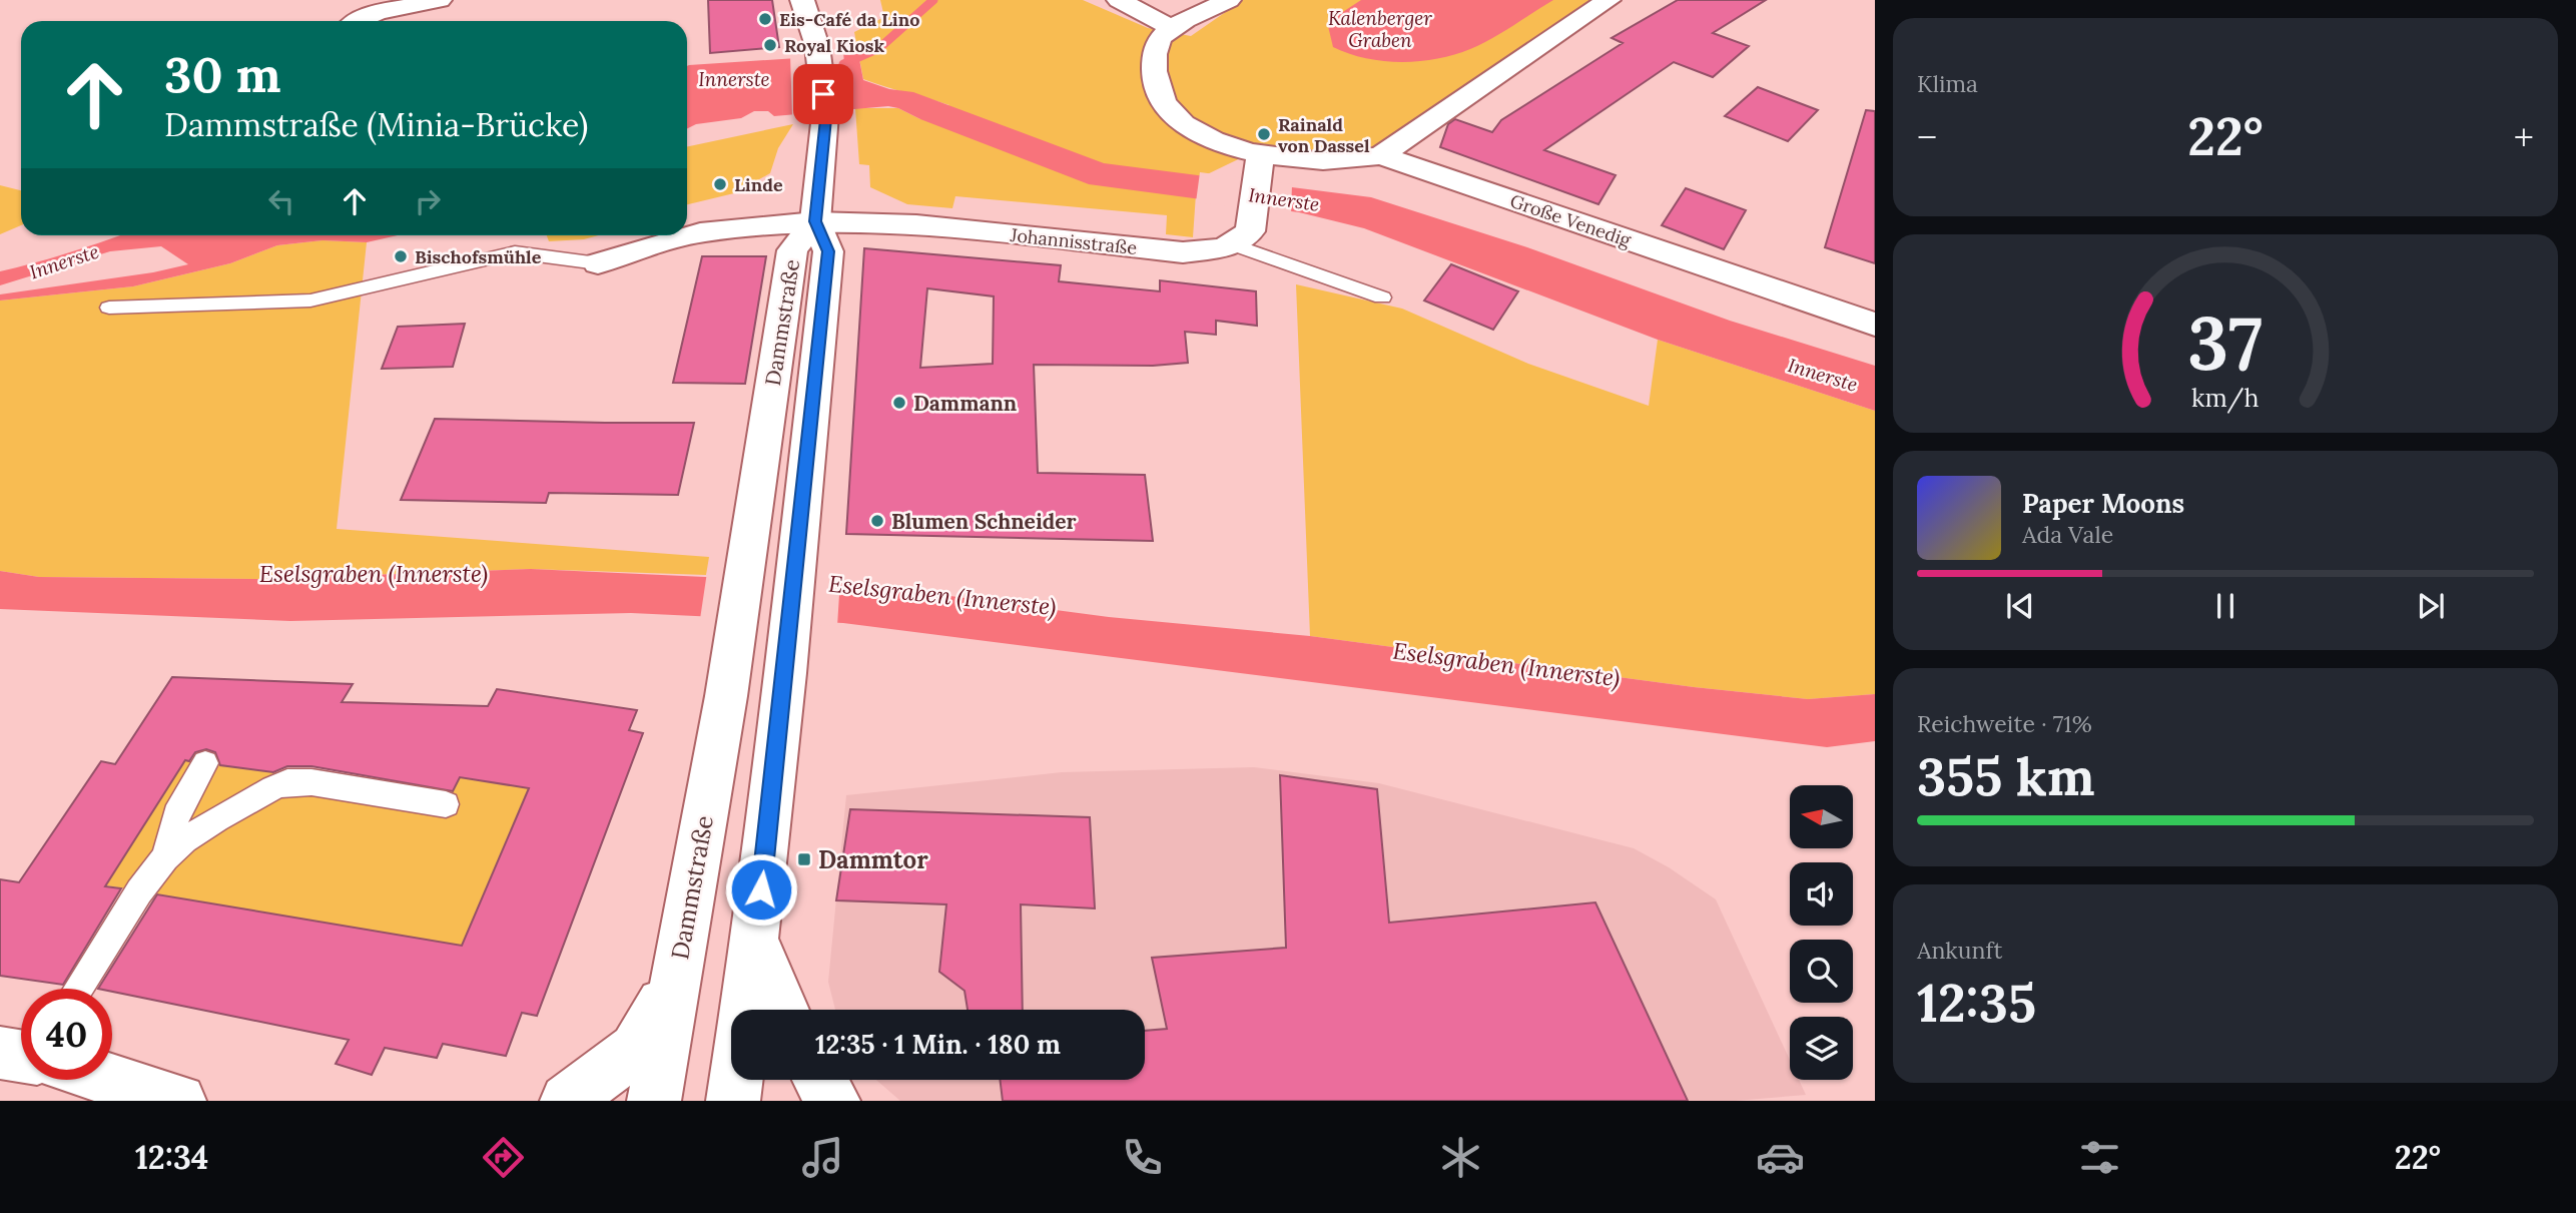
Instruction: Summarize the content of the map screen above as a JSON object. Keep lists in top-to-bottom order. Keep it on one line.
{"streets":{"street":["Große Venedig","Johannisstraße","Dammstraße"]},"crossings":[["Johannisstraße","Dammstraße"]],"water":["Kalenberger Graben","Innerste","Eselsgraben (Innerste)"],"places":{"other":["Eis-Café da Lino","Royal Kiosk","Rainald von Dassel","Linde","Bischofsmühle","Dammann","Blumen Schneider"],"transit":["Dammtor"]},"north":"left","page":{"tile":["Klima",["Reichweite · 71%","355 km"],["Ankunft","12:35"]],"turn":["30 m","Dammstraße (Minia-Brücke)"],"heat":["−","22°","+"],"song":["Paper Moons","Ada Vale"],"limit":"40","trip":"12:35 · 1 Min. · 180 m","tabs":["12:34","22°"],"gauge":["37","km/h"]}}
